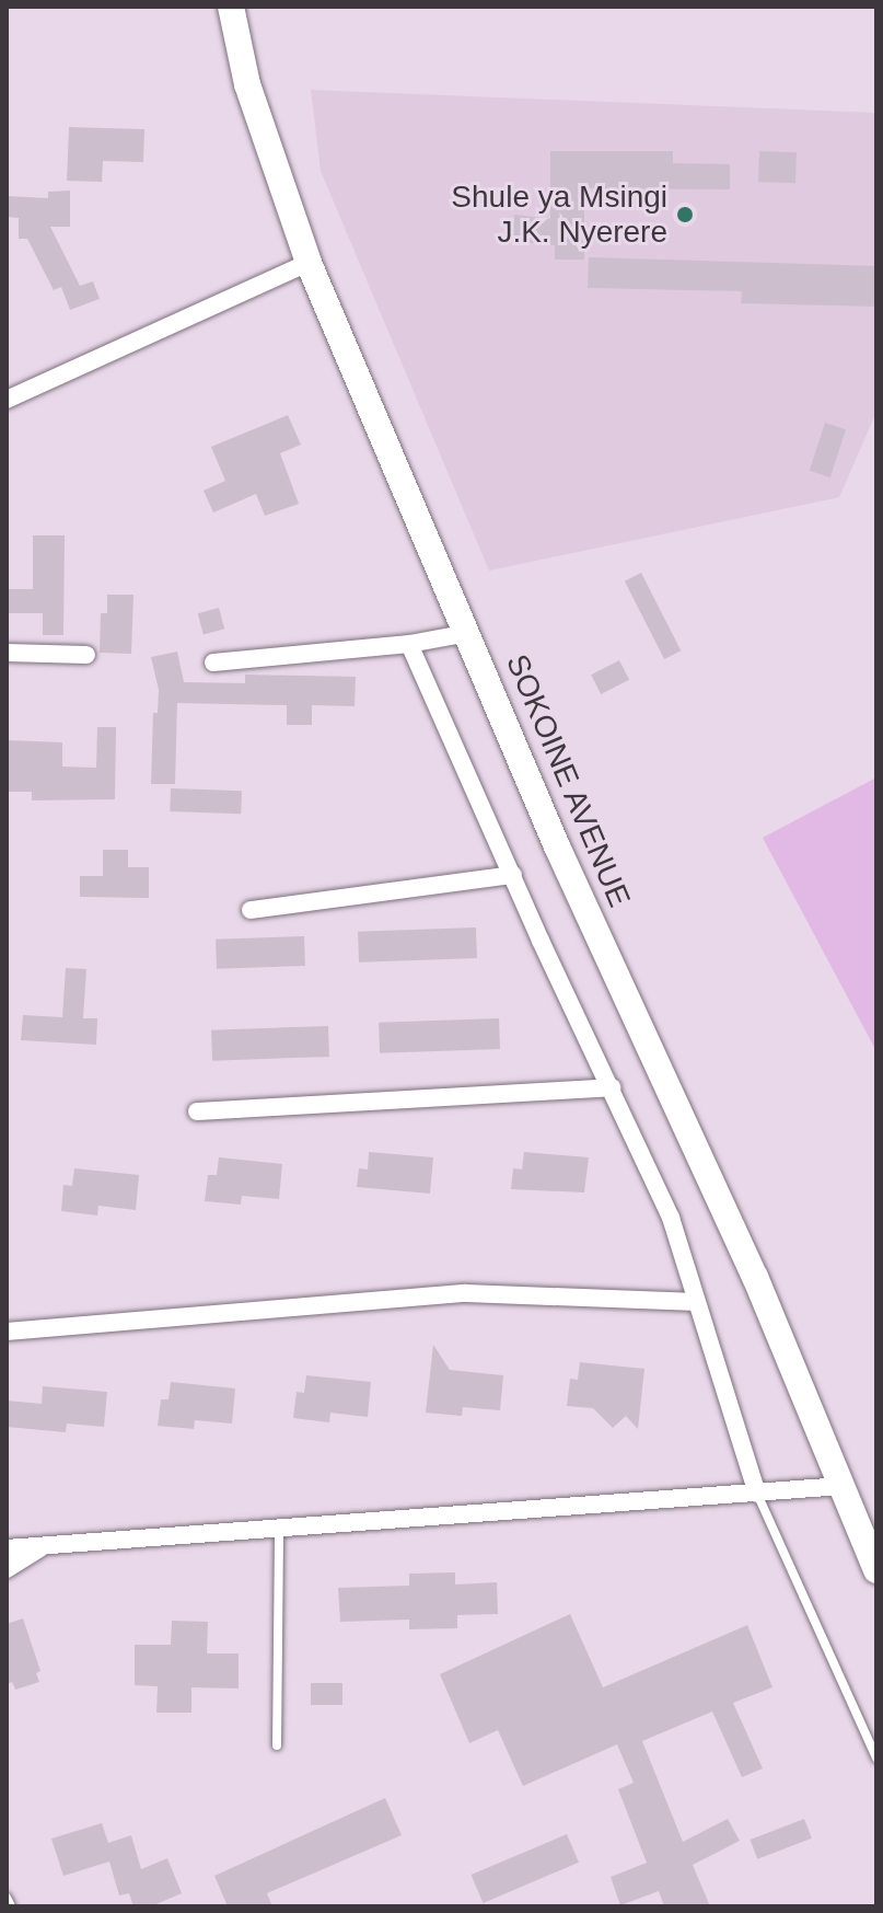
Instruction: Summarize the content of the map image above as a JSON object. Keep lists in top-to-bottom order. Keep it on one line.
{"streets":{"street":["SOKOINE AVENUE"]},"places":["Shule ya Msingi J.K. Nyerere"]}
